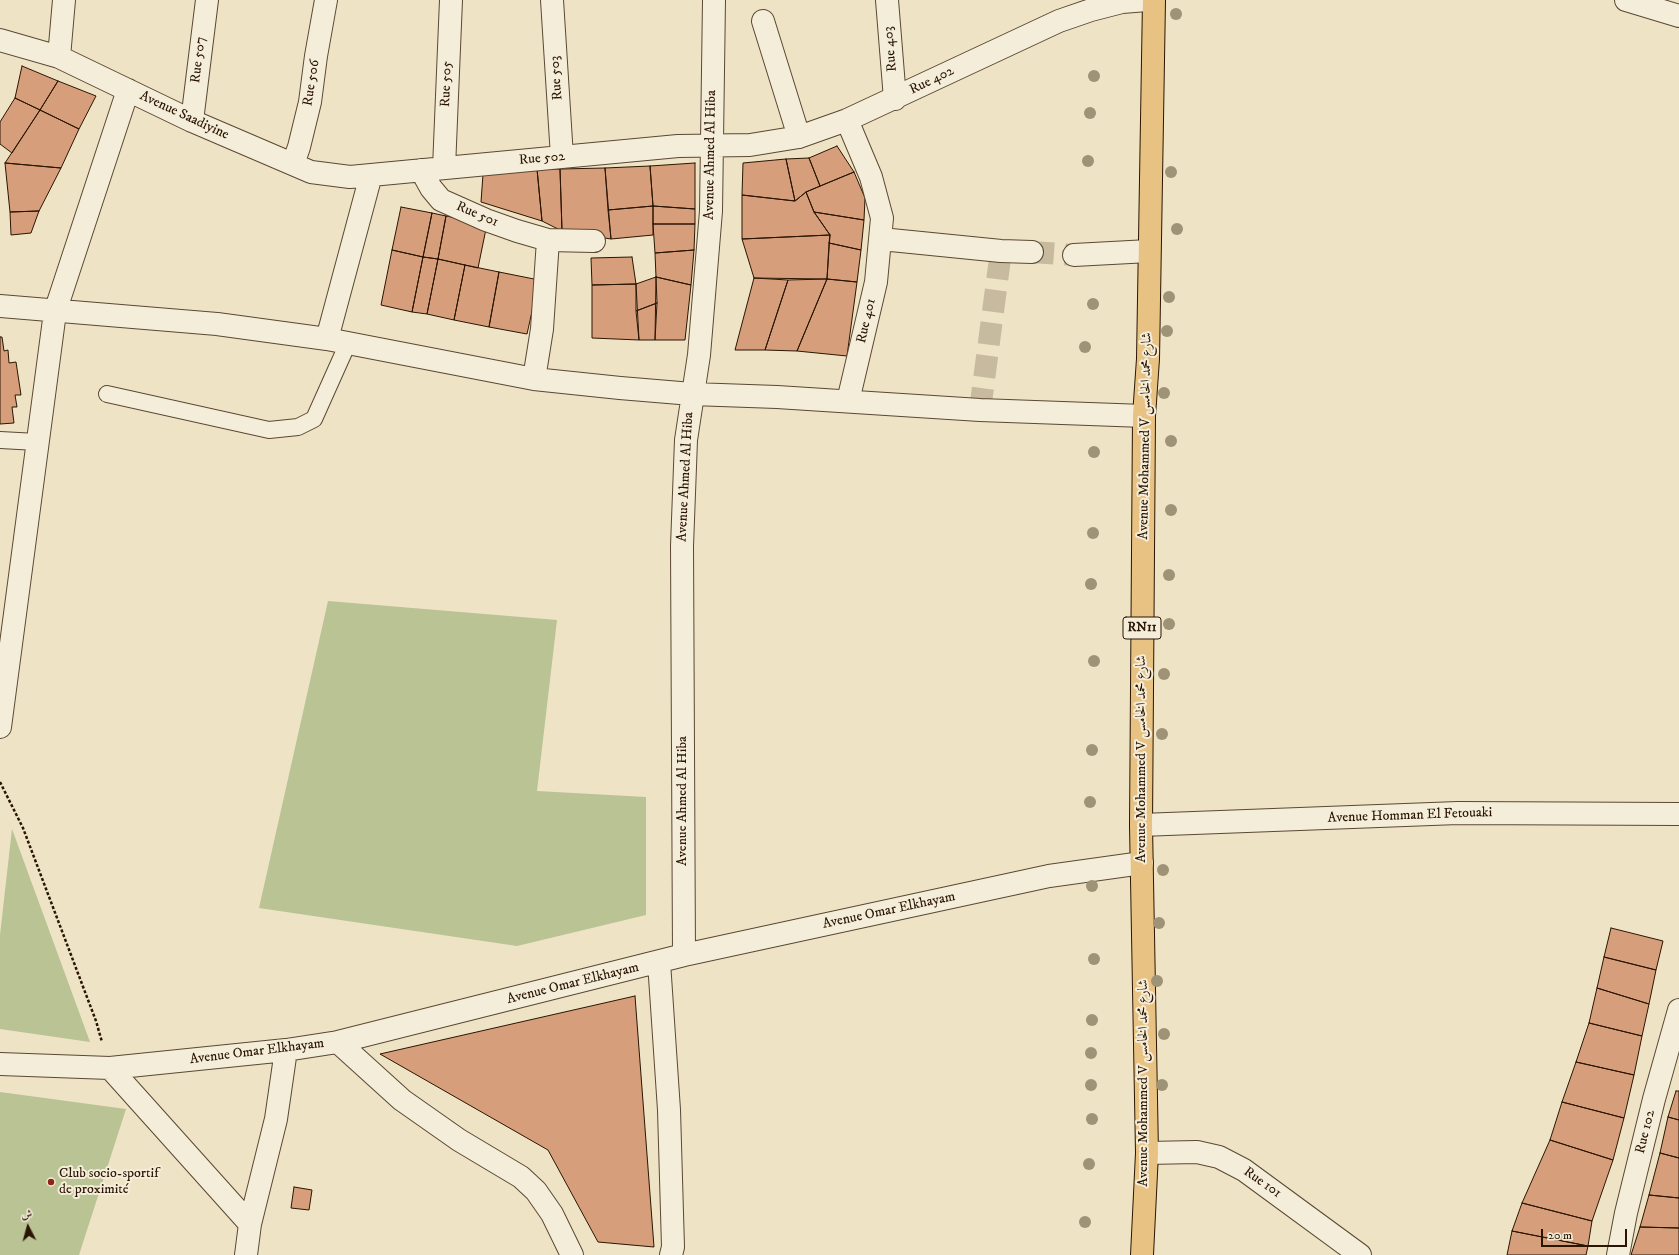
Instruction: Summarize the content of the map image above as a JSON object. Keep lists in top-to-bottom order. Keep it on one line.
{"streets":{"main road":["Avenue Mohammed V شارع محمد الخامس","RN11"],"street":["Rue 403","Rue 507","Rue 503","Rue 402","Rue 506","Rue 505","Avenue Saadiyine","Avenue Ahmed Al Hiba","Rue 502","Rue 501","Rue 401","Avenue Homman El Fetouaki","Avenue Omar Elkhayam","Rue 102","Rue 101"]},"crossings":[["Rue 403","Rue 402"],["Rue 507","Avenue Saadiyine"],["Rue 503","Rue 502"],["Rue 402","Avenue Ahmed Al Hiba"],["Rue 402","Rue 502"],["Rue 402","Rue 401"],["Rue 506","Avenue Saadiyine"],["Rue 505","Rue 502"],["Avenue Saadiyine","Rue 502"],["Avenue Ahmed Al Hiba","Rue 502"],["Avenue Ahmed Al Hiba","Avenue Omar Elkhayam"],["Rue 502","Rue 501"],["Avenue Mohammed V شارع محمد الخامس","Avenue Homman El Fetouaki"],["Avenue Mohammed V شارع محمد الخامس","Avenue Omar Elkhayam"],["Avenue Mohammed V شارع محمد الخامس","Rue 101"]],"places":["Club socio-sportif de proximité"],"scale_bar":"20 m","north":"top"}
